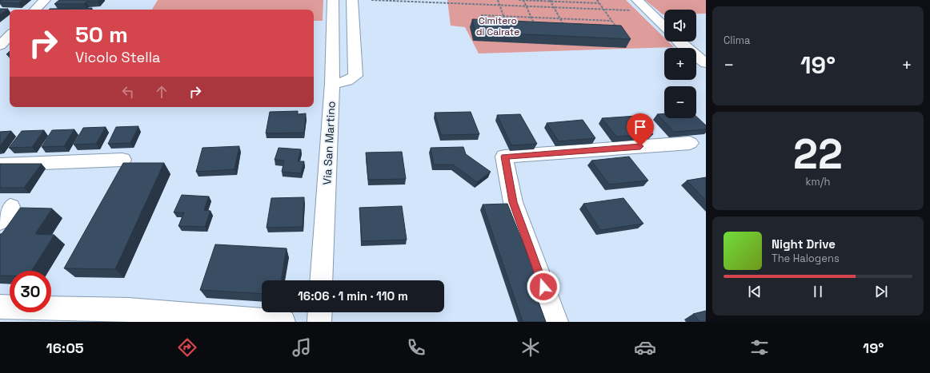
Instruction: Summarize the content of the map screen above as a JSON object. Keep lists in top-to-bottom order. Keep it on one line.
{"streets":{"street":["Via San Martino"]},"parks":["Cimitero di Cairate"],"page":{"tile":["Clima",["22","km/h"]],"map_buttons":["+","−"],"turn":["50 m","Vicolo Stella"],"heat":["−","19°","+"],"song":["Night Drive","The Halogens"],"limit":"30","trip":"16:06 · 1 min · 110 m","tabs":["16:05","19°"]}}
